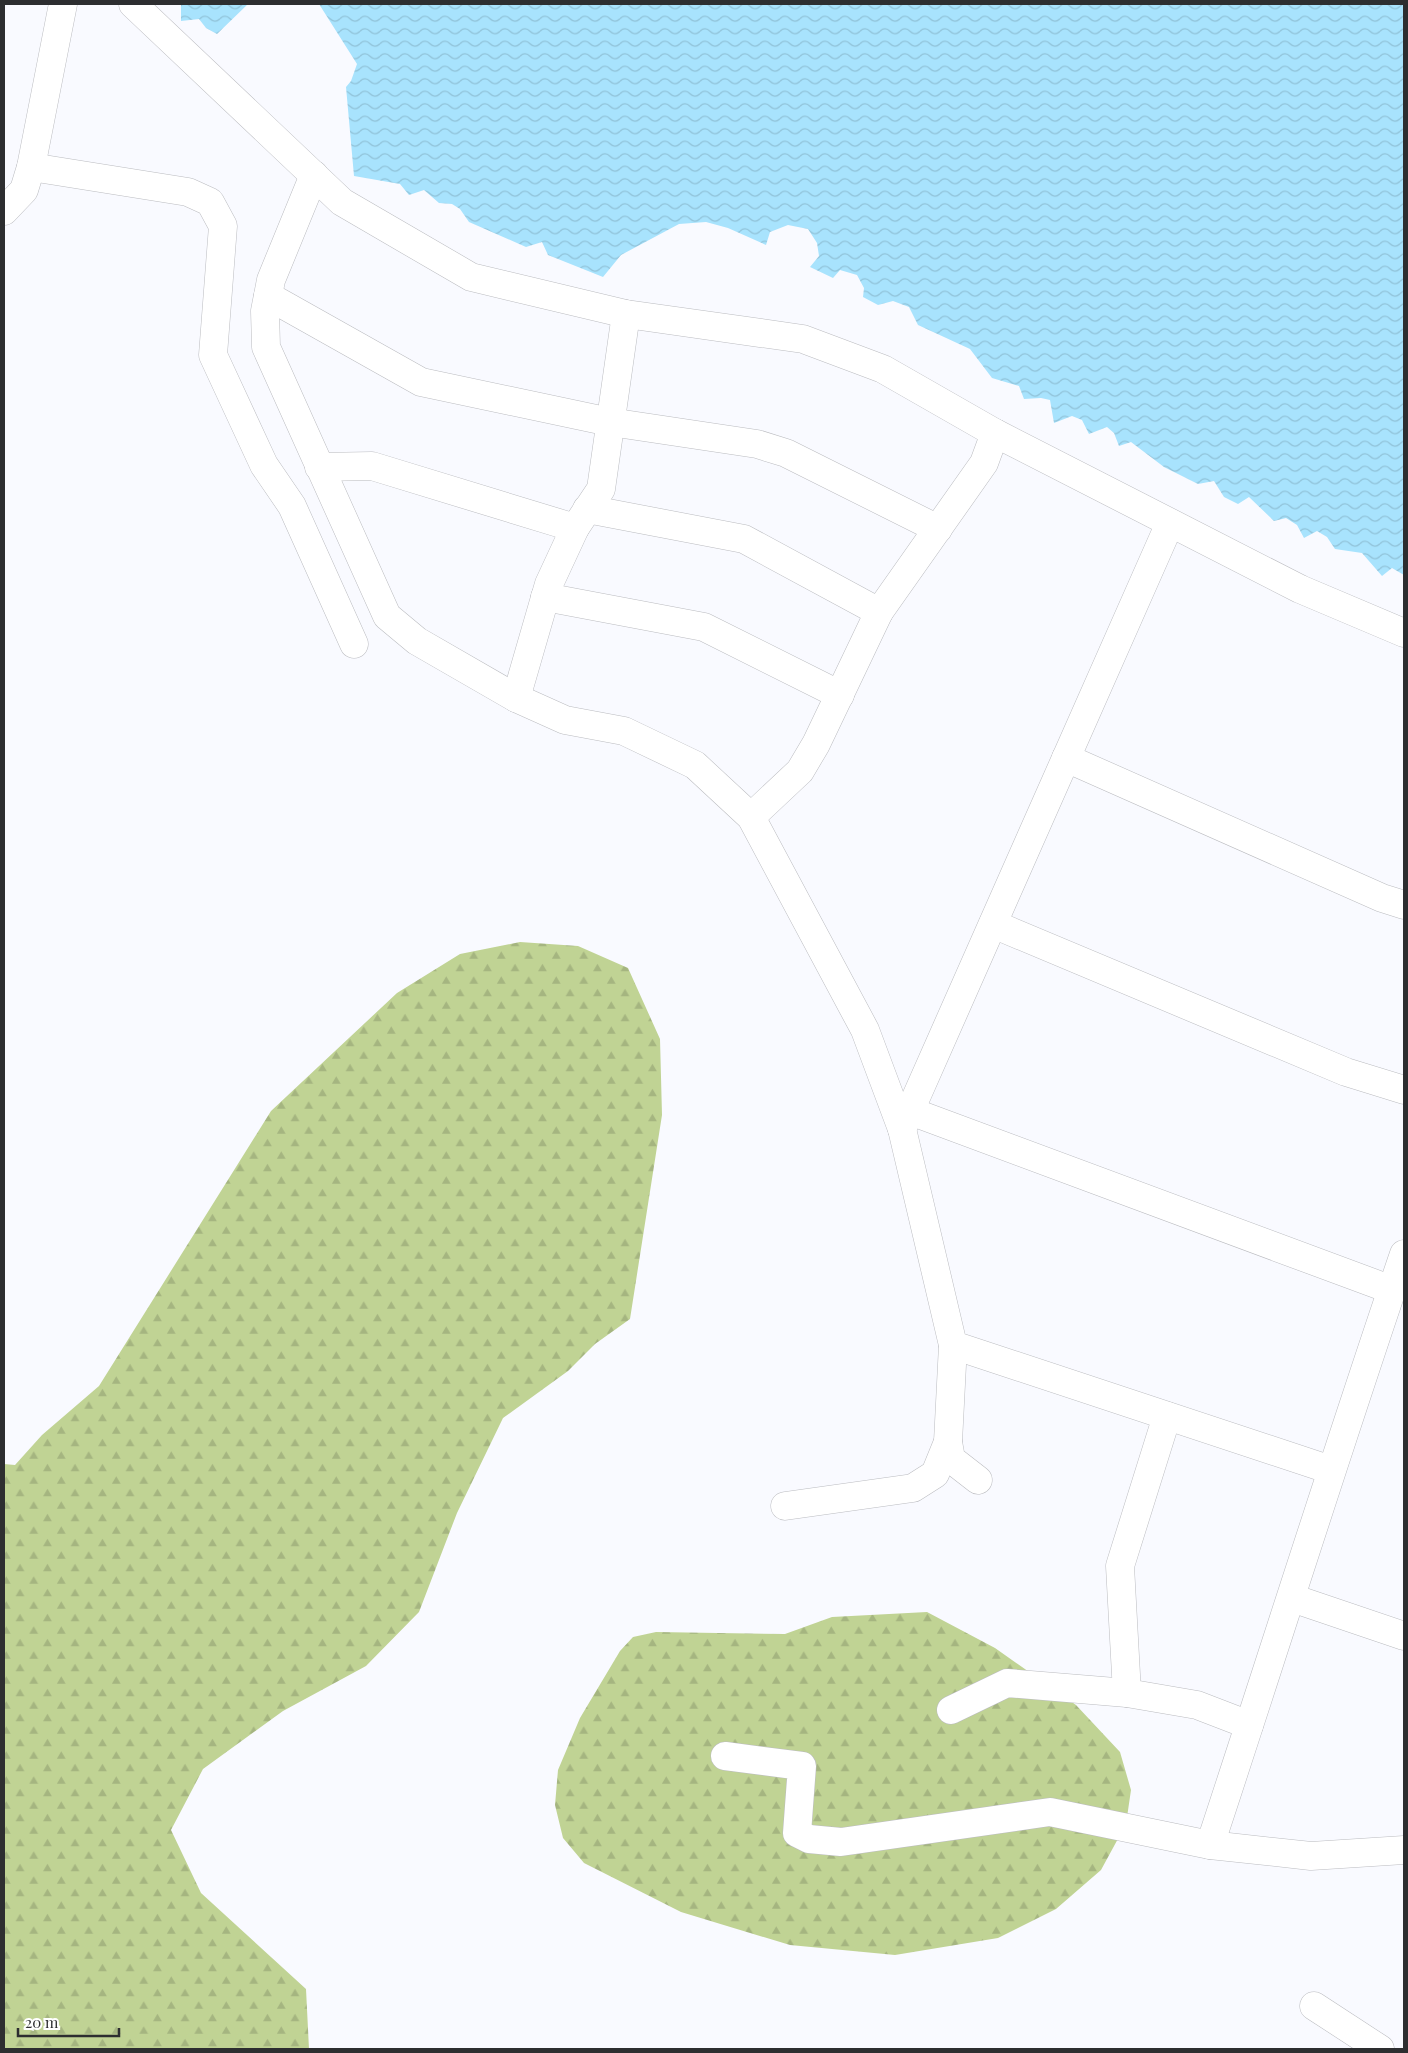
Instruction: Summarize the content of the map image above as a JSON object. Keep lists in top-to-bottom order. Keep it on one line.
{"scale_bar":"20 m"}
